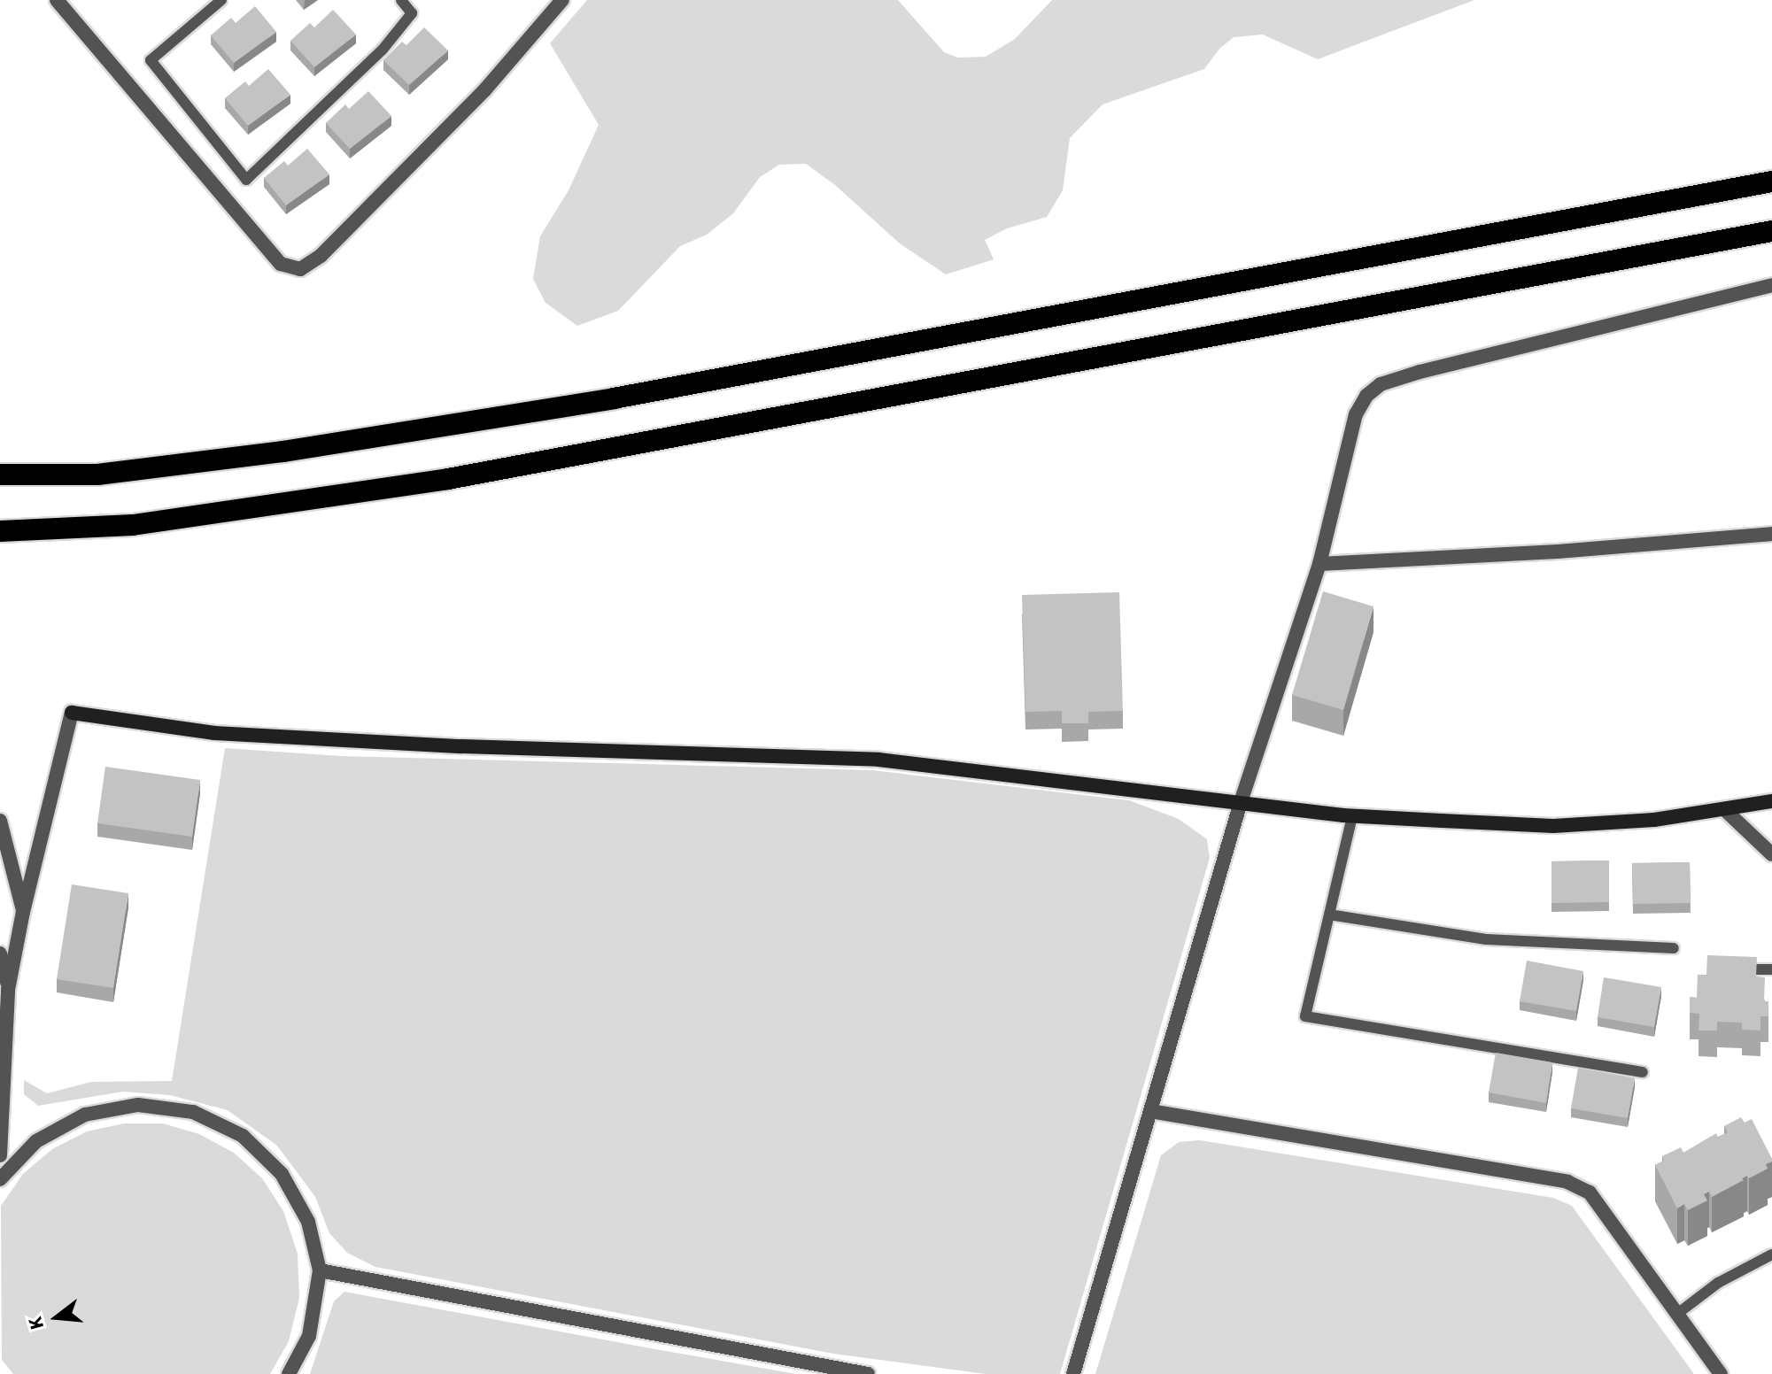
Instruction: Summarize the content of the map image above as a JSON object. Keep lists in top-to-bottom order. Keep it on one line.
{"north":"left"}
